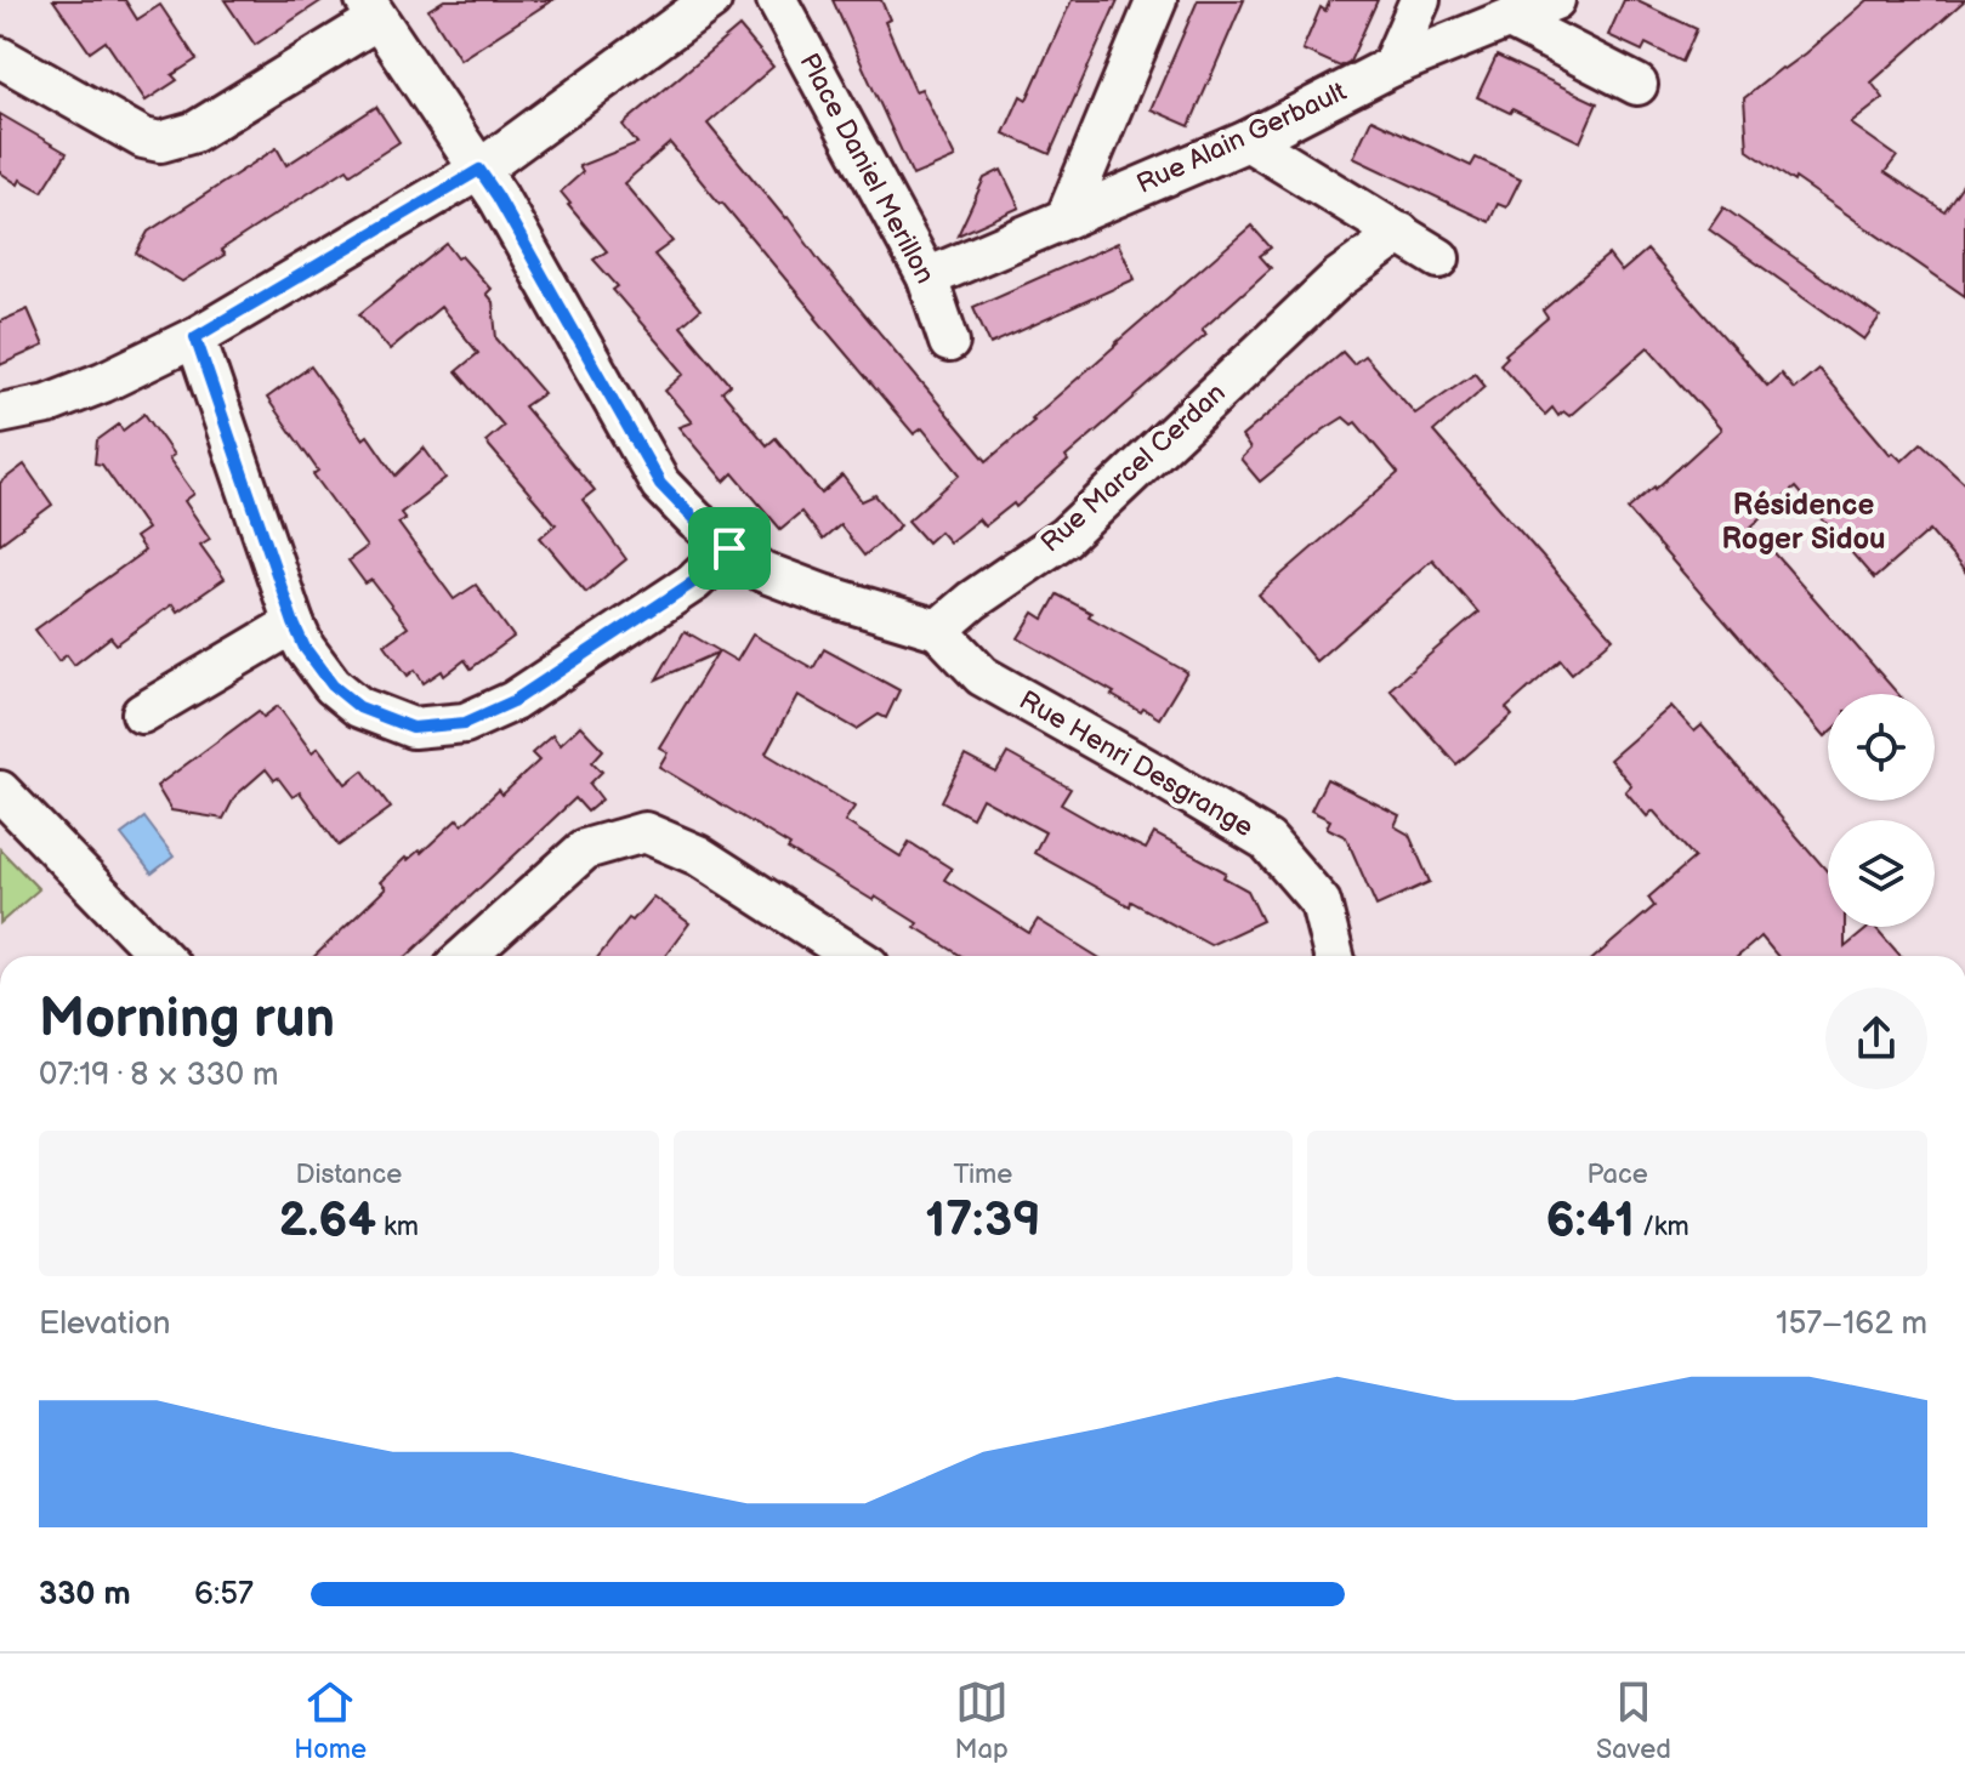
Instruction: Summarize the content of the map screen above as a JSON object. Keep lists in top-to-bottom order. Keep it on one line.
{"streets":{"street":["Rue Alain Gerbault","Place Daniel Merillon","Rue Marcel Cerdan","Rue Henri Desgrange"]},"crossings":[["Rue Alain Gerbault","Place Daniel Merillon"],["Rue Marcel Cerdan","Rue Henri Desgrange"]],"districts":["Résidence Roger Sidou"],"page":{"heading":["Morning run","07:19 · 8 × 330 m"],"stats":[["Distance","2.64 km"],["Time","17:39"],["Pace","6:41 /km"]],"chart":["Elevation","157–162 m"],"list":[{"name":"330 m","note":"6:57"}],"tabs":["Home","Map","Saved"]}}
